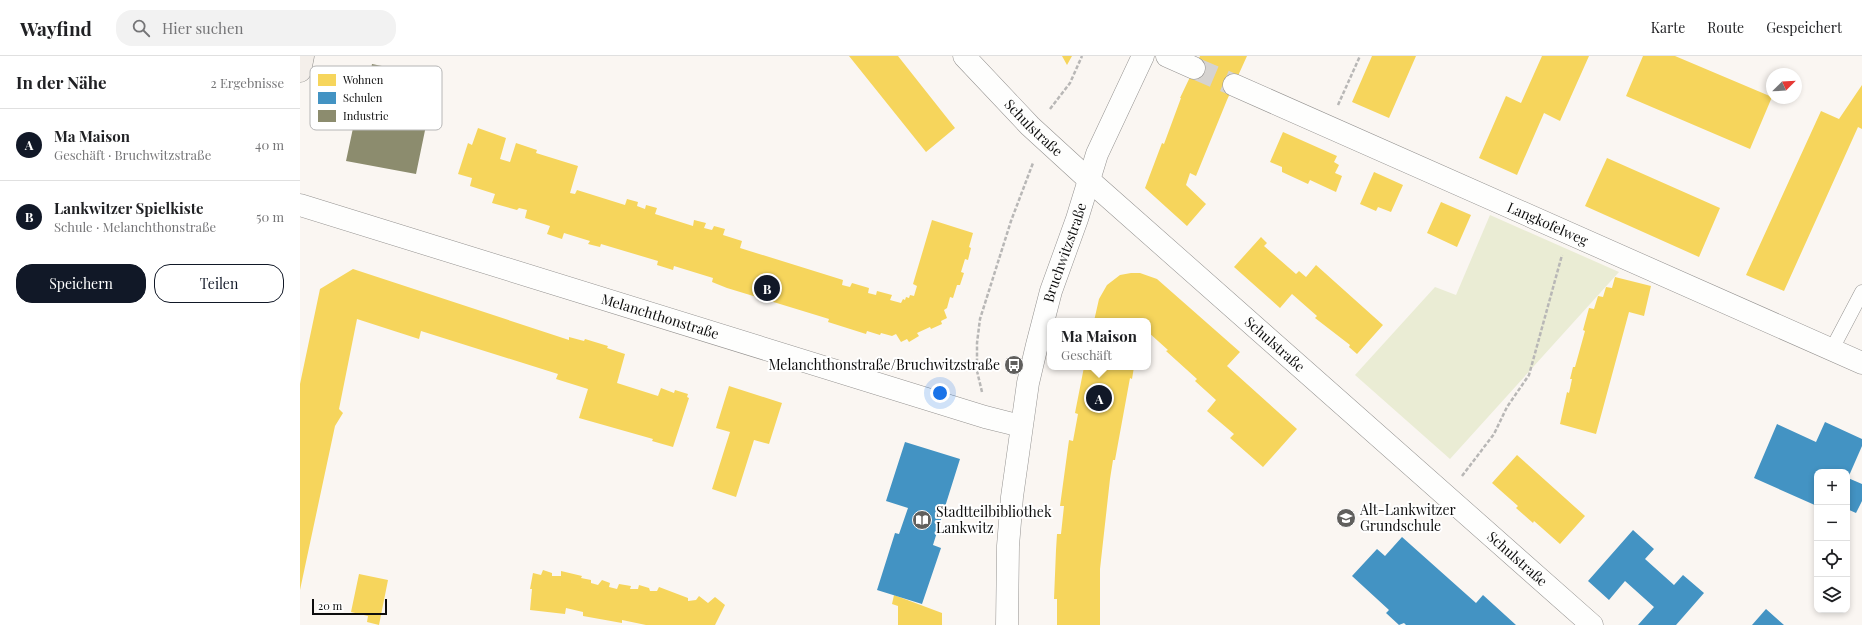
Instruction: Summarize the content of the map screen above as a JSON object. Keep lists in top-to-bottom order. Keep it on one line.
{"streets":{"street":["Schulstraße","Langkofelweg","Bruchwitzstraße","Melanchthonstraße"]},"crossings":[["Schulstraße","Bruchwitzstraße"],["Bruchwitzstraße","Melanchthonstraße"]],"places":{"bus stop":["Melanchthonstraße/Bruchwitzstraße"],"school or university":["Alt-Lankwitzer Grundschule"],"library":["Stadtteilbibliothek Lankwitz"]},"legend":["Wohnen","Schulen","Industrie"],"scale_bar":"20 m","north":"top right","page":{"header":"Wayfind","search":"Hier suchen","nav":["Karte","Route","Gespeichert"],"heading":["In der Nähe","2 Ergebnisse"],"list":[{"mark":"A","name":"Ma Maison","note":"Geschäft · Bruchwitzstraße","value":"40 m"},{"mark":"B","name":"Lankwitzer Spielkiste","note":"Schule · Melanchthonstraße","value":"50 m"}],"buttons":["Speichern","Teilen"],"pins":["B","A"],"popup":["Ma Maison","Geschäft"],"map_buttons":["+","−"],"scale":"20 m"}}
